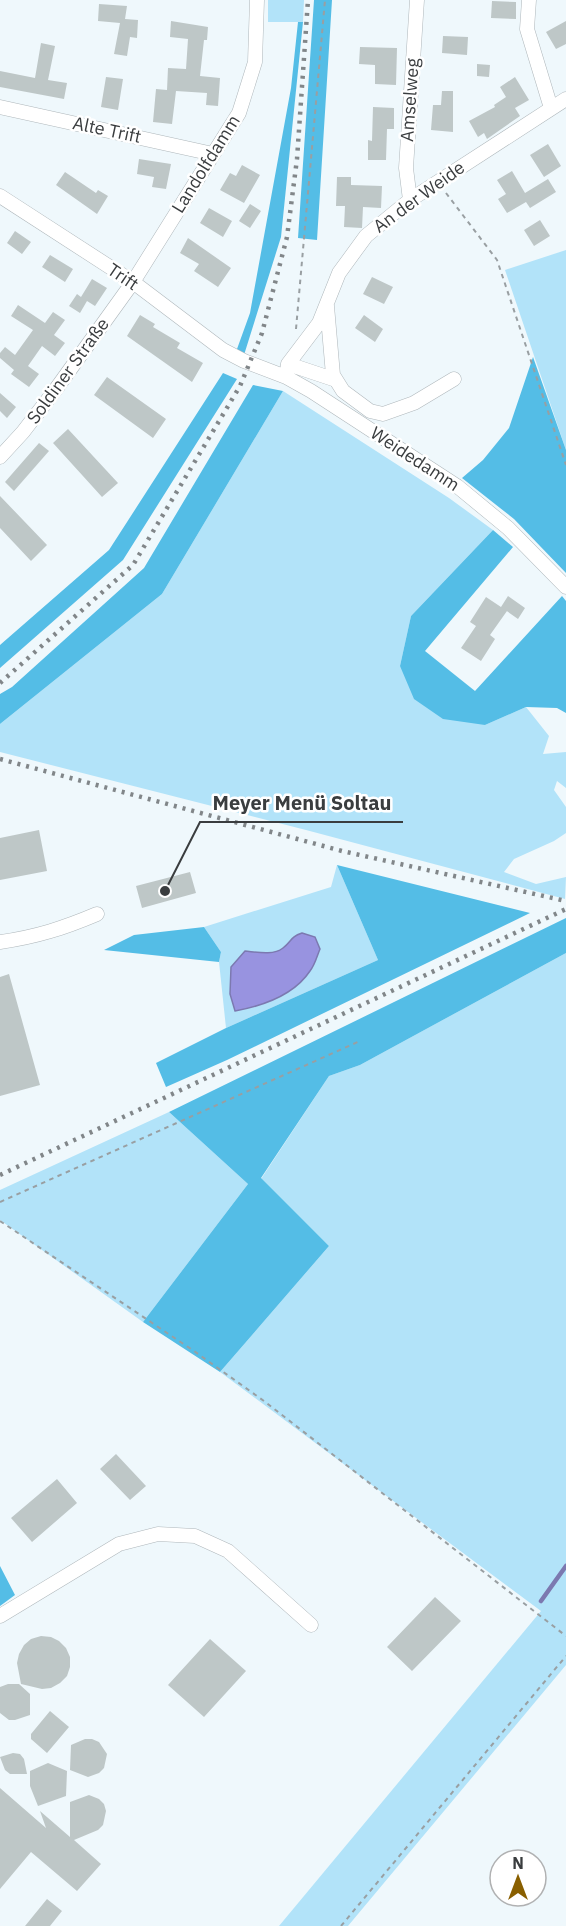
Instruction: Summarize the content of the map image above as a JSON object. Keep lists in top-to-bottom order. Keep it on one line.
{"streets":{"street":["Amselweg","Alte Trift","Landolfdamm","An der Weide","Trift","Soldiner Straße","Weidedamm"]},"crossings":[["Amselweg","An der Weide"],["Alte Trift","Landolfdamm"],["Landolfdamm","Trift"],["Landolfdamm","Soldiner Straße"],["An der Weide","Weidedamm"],["Trift","Soldiner Straße"],["Trift","Weidedamm"]],"places":["Meyer Menü Soltau"],"north":"top"}
